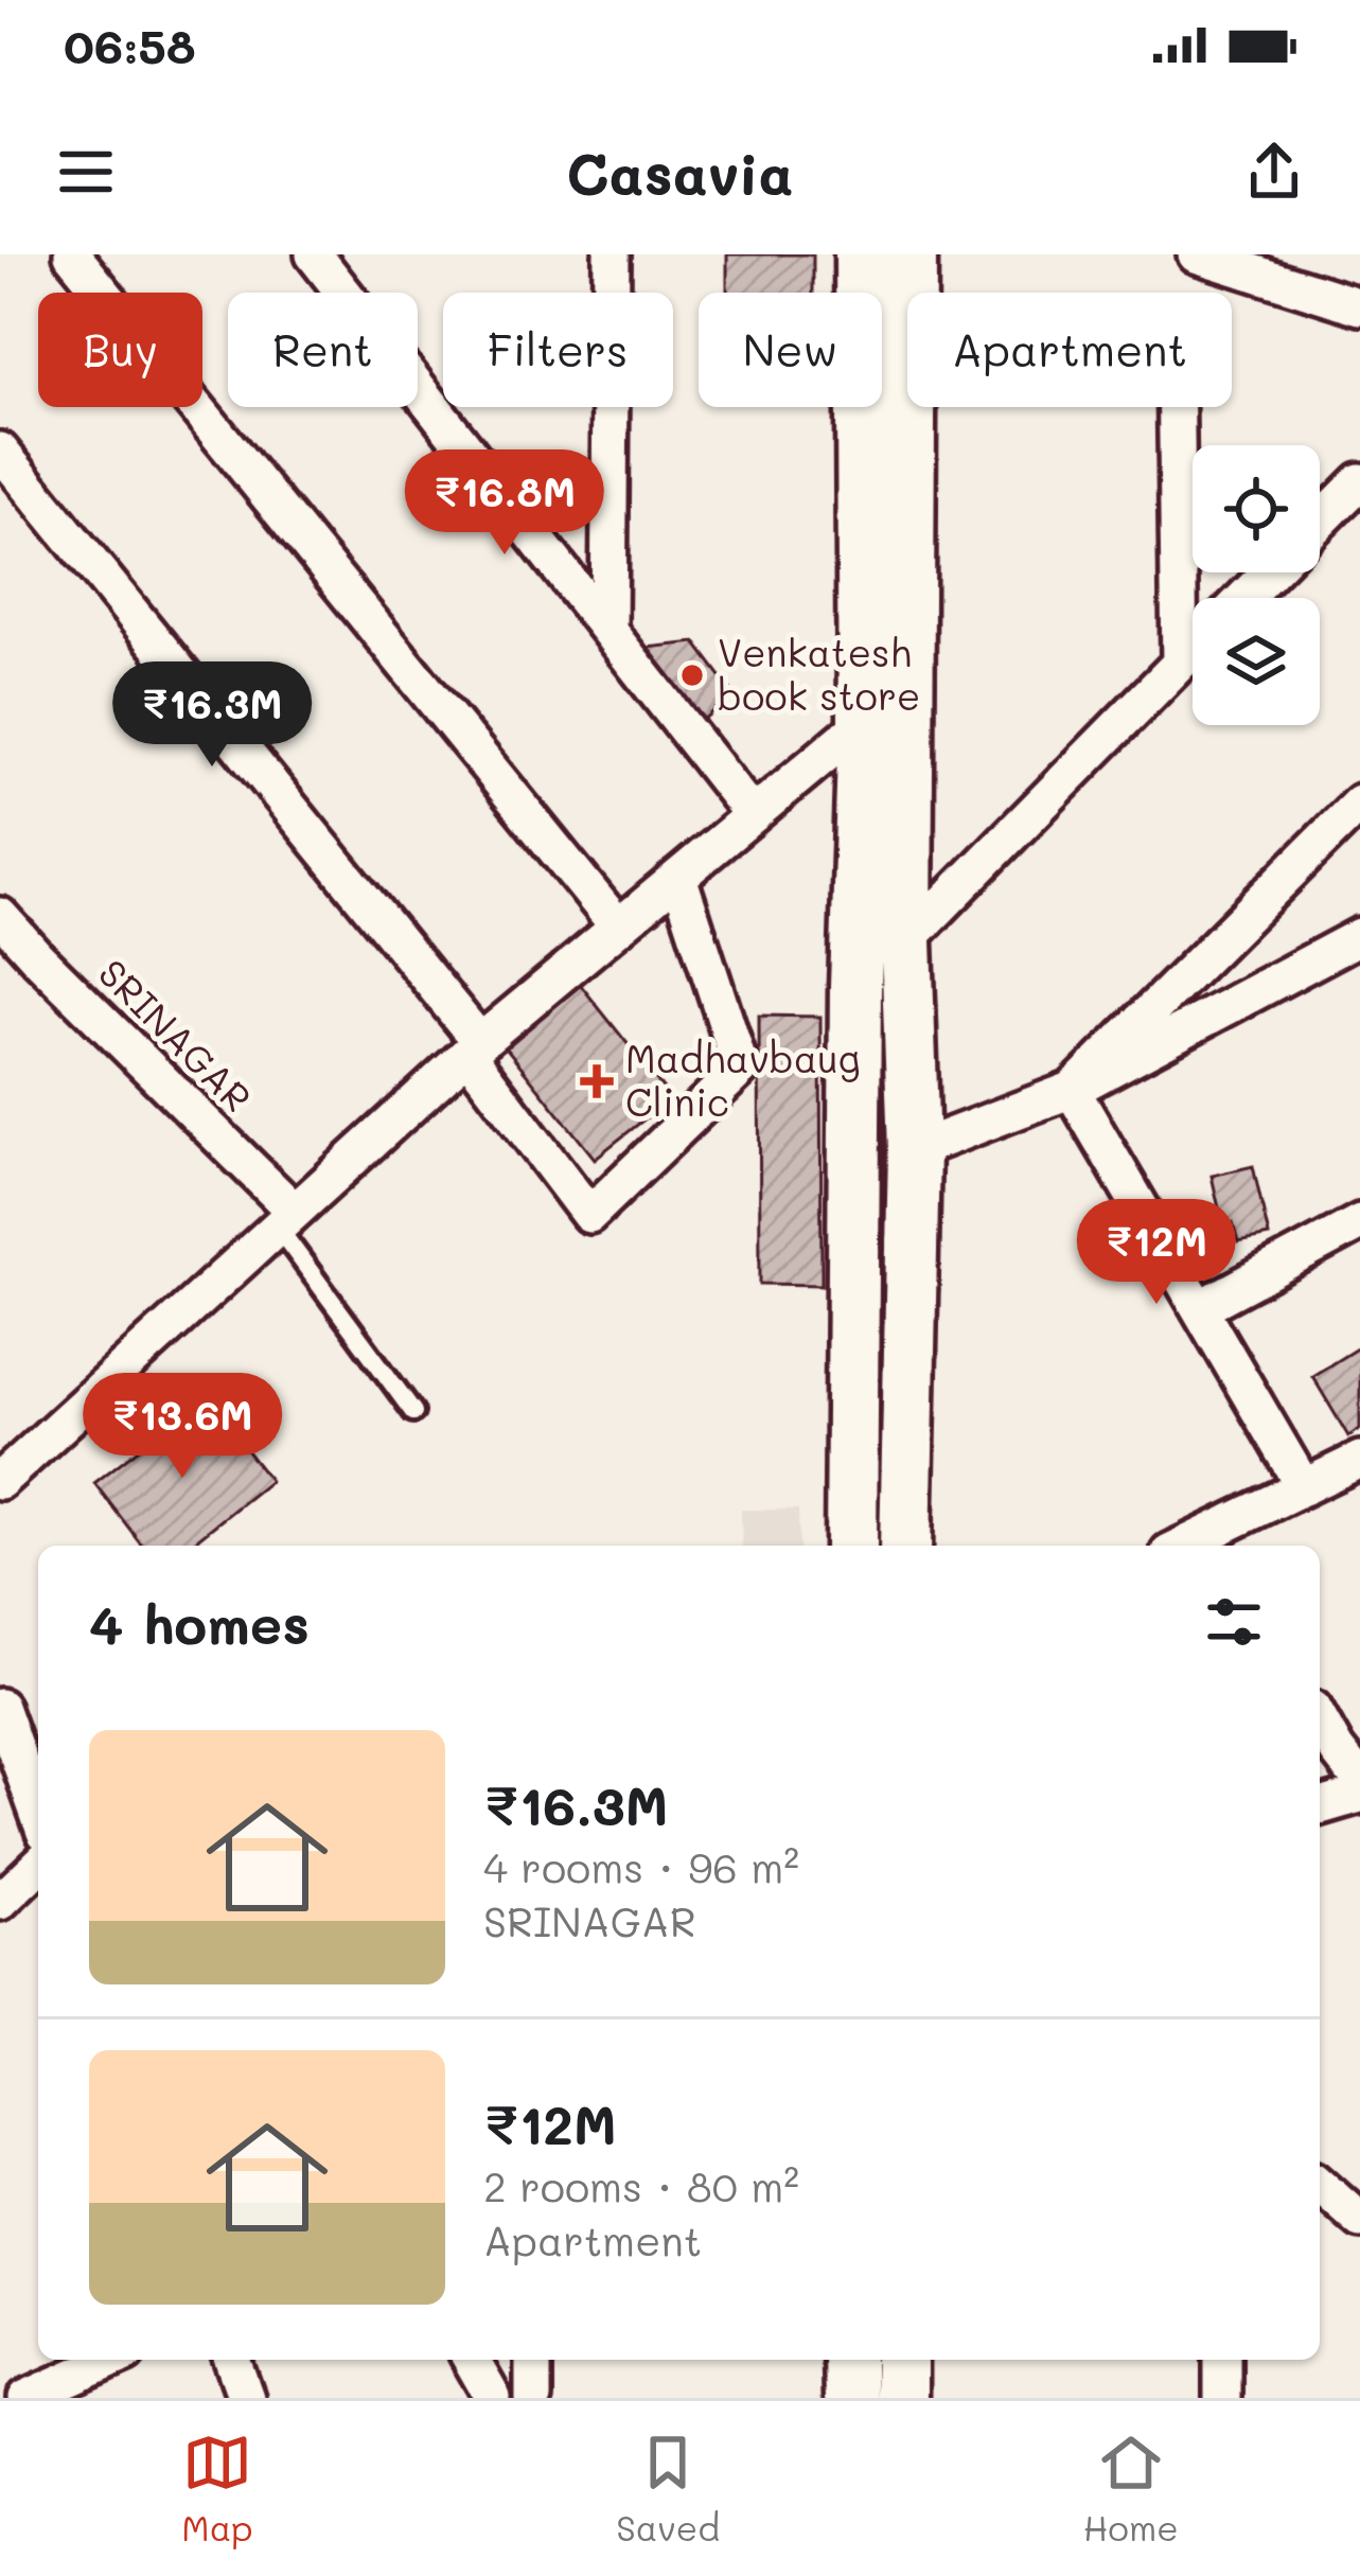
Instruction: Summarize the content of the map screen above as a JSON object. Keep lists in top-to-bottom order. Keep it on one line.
{"streets":{"street":["SRINAGAR"]},"places":{"other":["Venkatesh book store"],"health":["Madhavbaug Clinic"]},"page":{"status":"06:58","header":"Casavia","chip":["Buy","Rent","Filters","New","Apartment"],"price":["₹16.8M","₹16.3M","₹12M","₹13.6M"],"heading":"4 homes","list":[{"name":"₹16.3M","note":"4 rooms · 96 m² · SRINAGAR"},{"name":"₹12M","note":"2 rooms · 80 m² · Apartment"}],"tabs":["Map","Saved","Home"]}}
